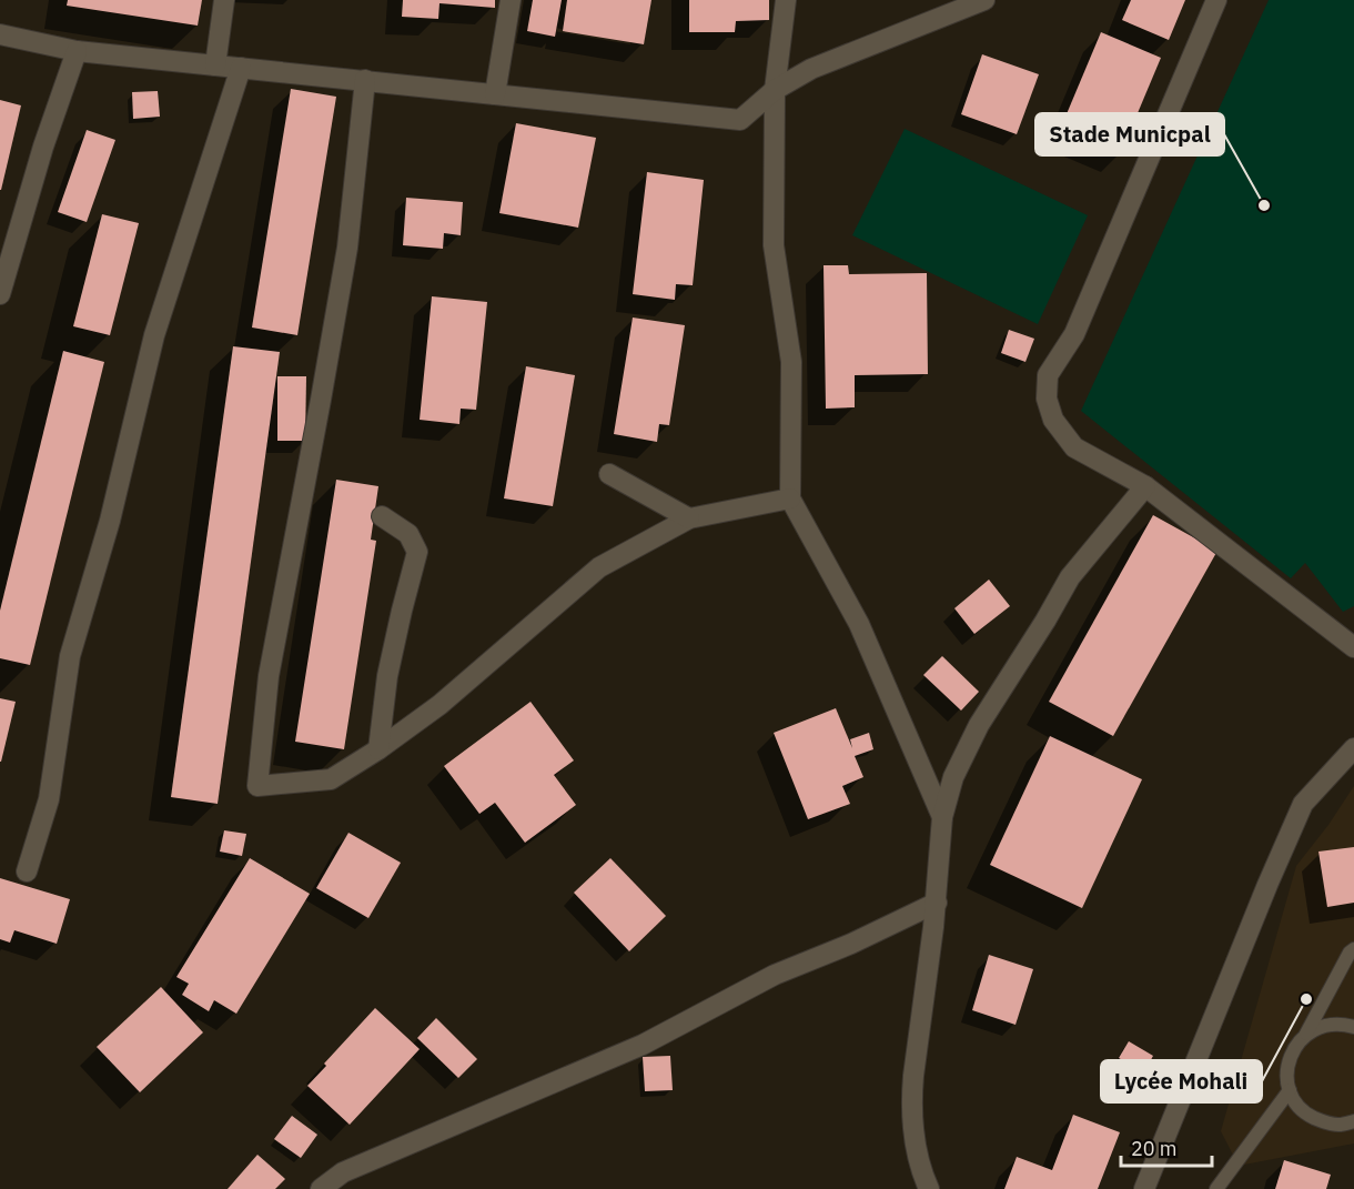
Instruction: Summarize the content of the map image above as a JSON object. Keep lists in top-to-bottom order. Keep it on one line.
{"places":["Stade Municpal","Lycée Mohali"],"scale_bar":"20 m"}
